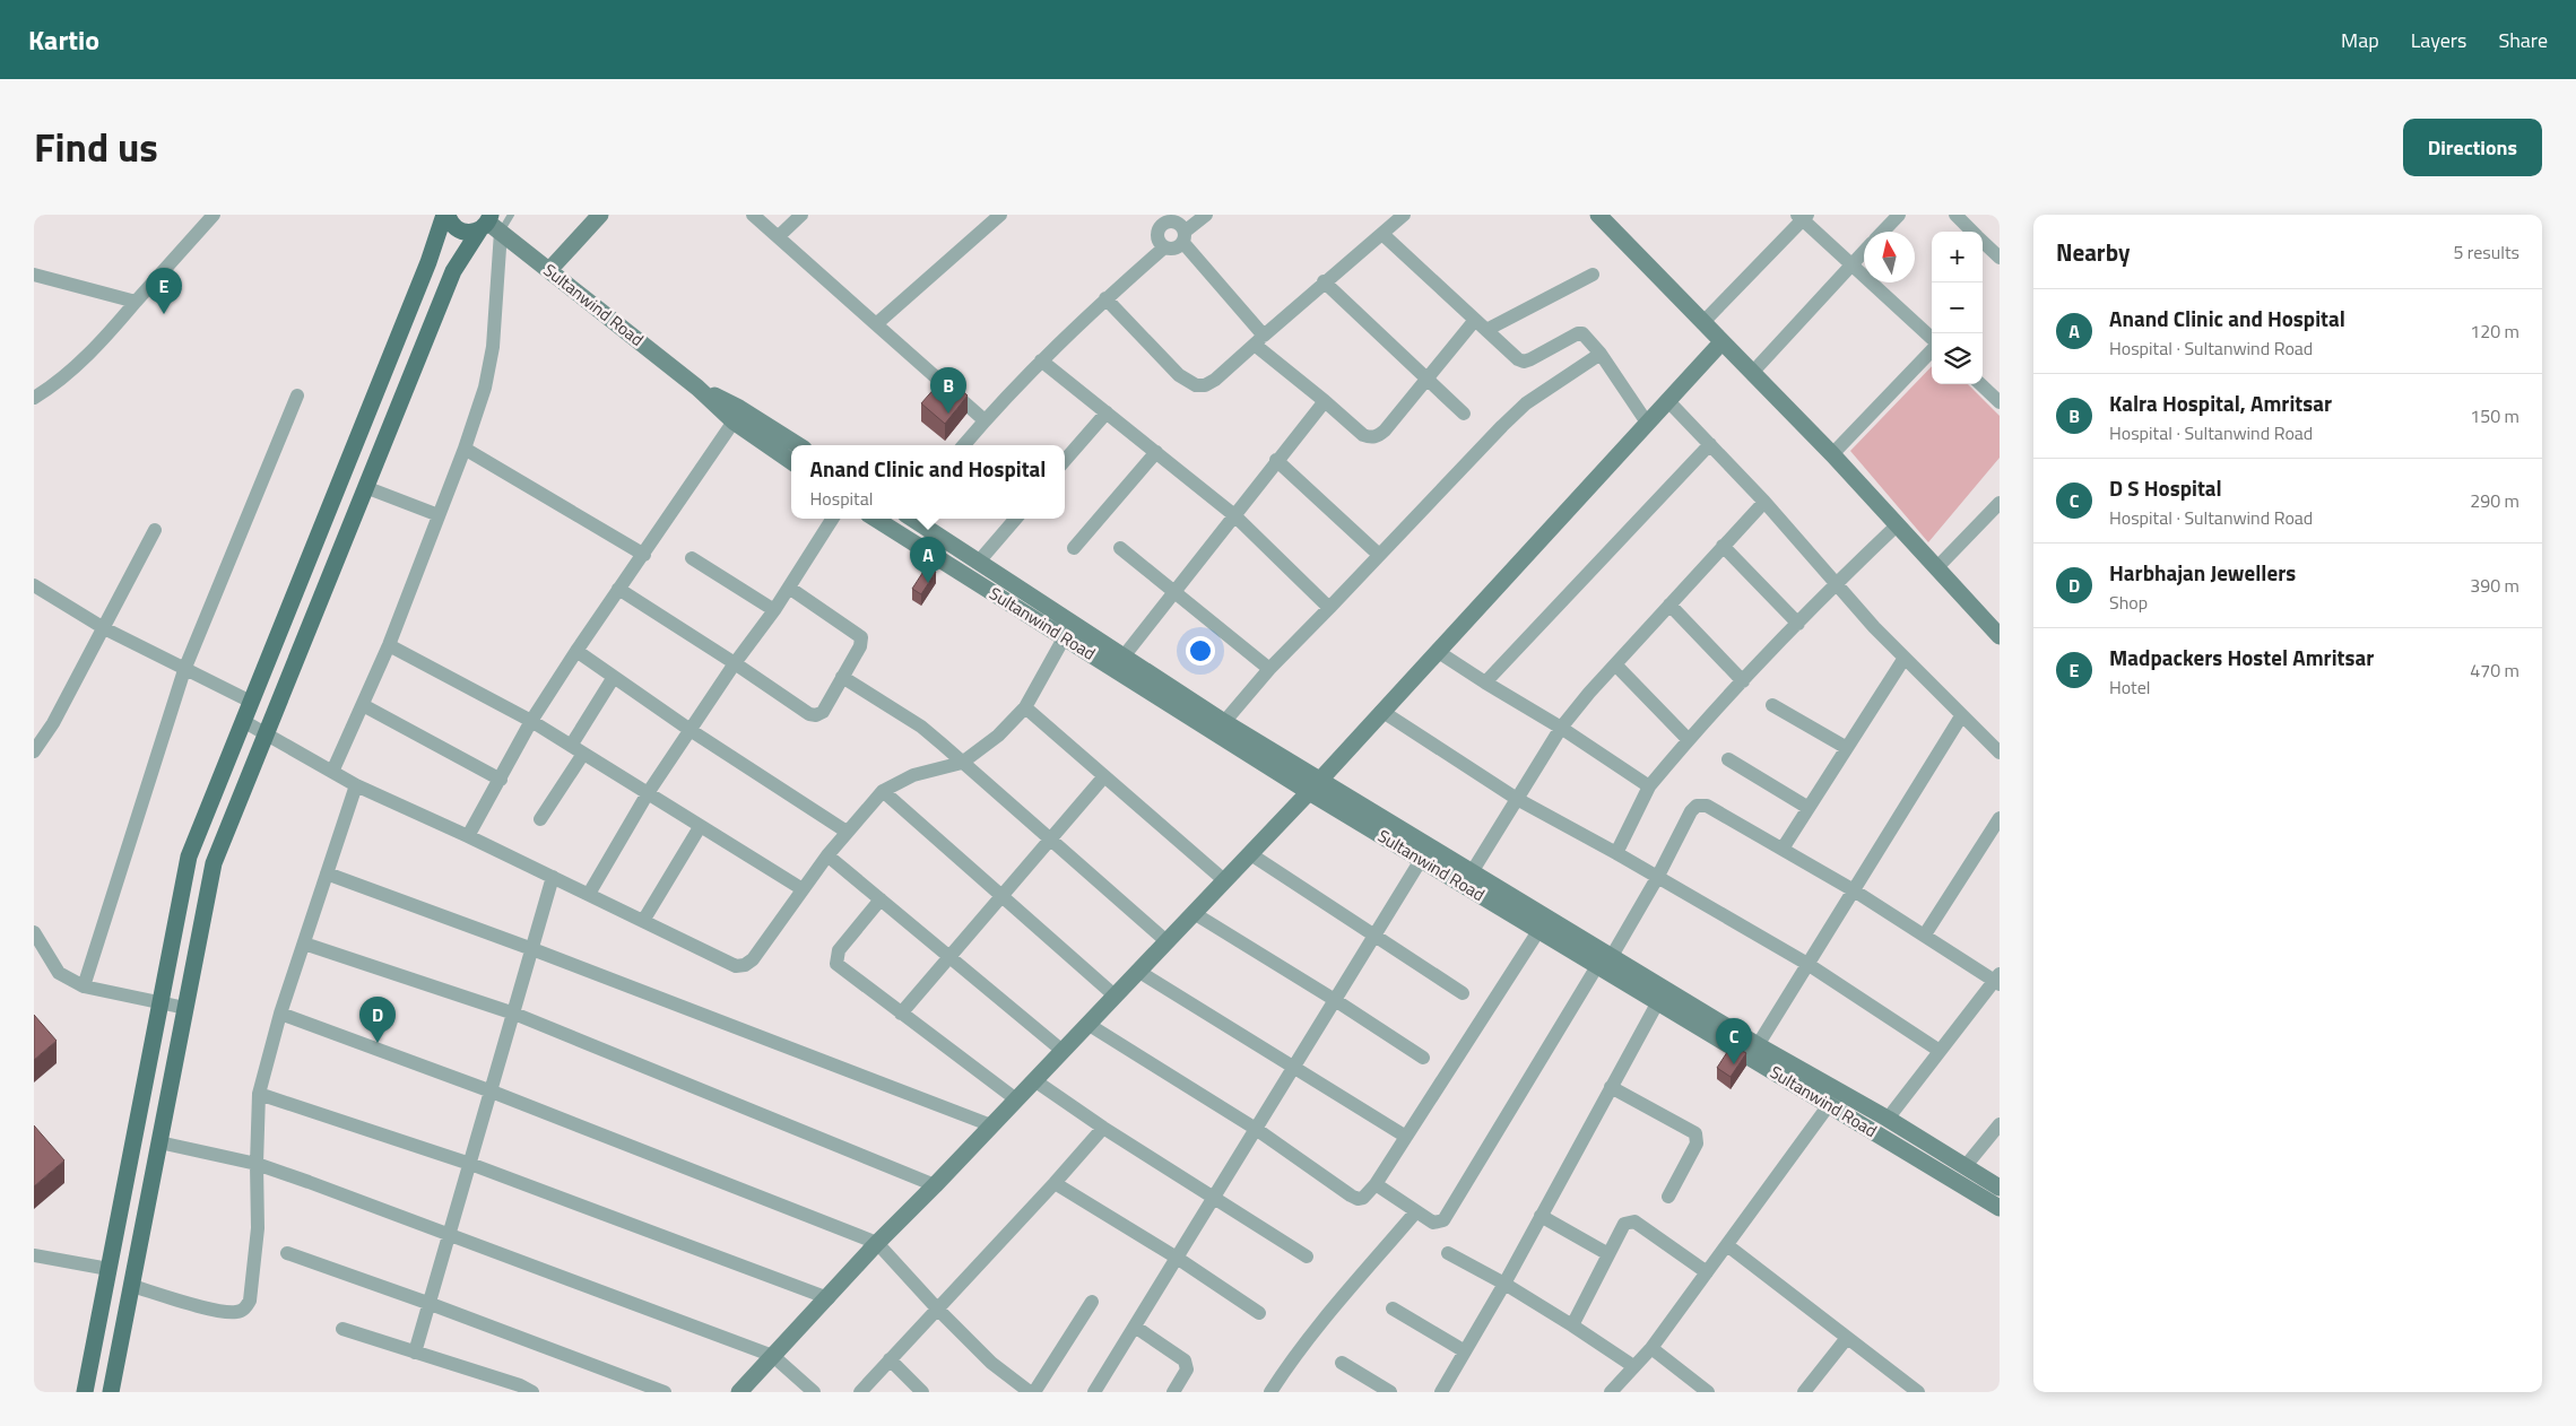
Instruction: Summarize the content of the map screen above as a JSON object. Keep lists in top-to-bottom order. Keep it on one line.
{"streets":{"main road":["Sultanwind Road"]},"north":"top","page":{"header":"Kartio","nav":["Map","Layers","Share"],"title":"Find us","buttons":"Directions","heading":["Nearby","5 results"],"map_buttons":["+","−"],"pins":["E","B","A","D","C"],"list":[{"mark":"A","name":"Anand Clinic and Hospital","note":"Hospital · Sultanwind Road","value":"120 m"},{"mark":"B","name":"Kalra Hospital, Amritsar","note":"Hospital · Sultanwind Road","value":"150 m"},{"mark":"C","name":"D S Hospital","note":"Hospital · Sultanwind Road","value":"290 m"},{"mark":"D","name":"Harbhajan Jewellers","note":"Shop","value":"390 m"},{"mark":"E","name":"Madpackers Hostel Amritsar","note":"Hotel","value":"470 m"}],"popup":["Anand Clinic and Hospital","Hospital"]}}
